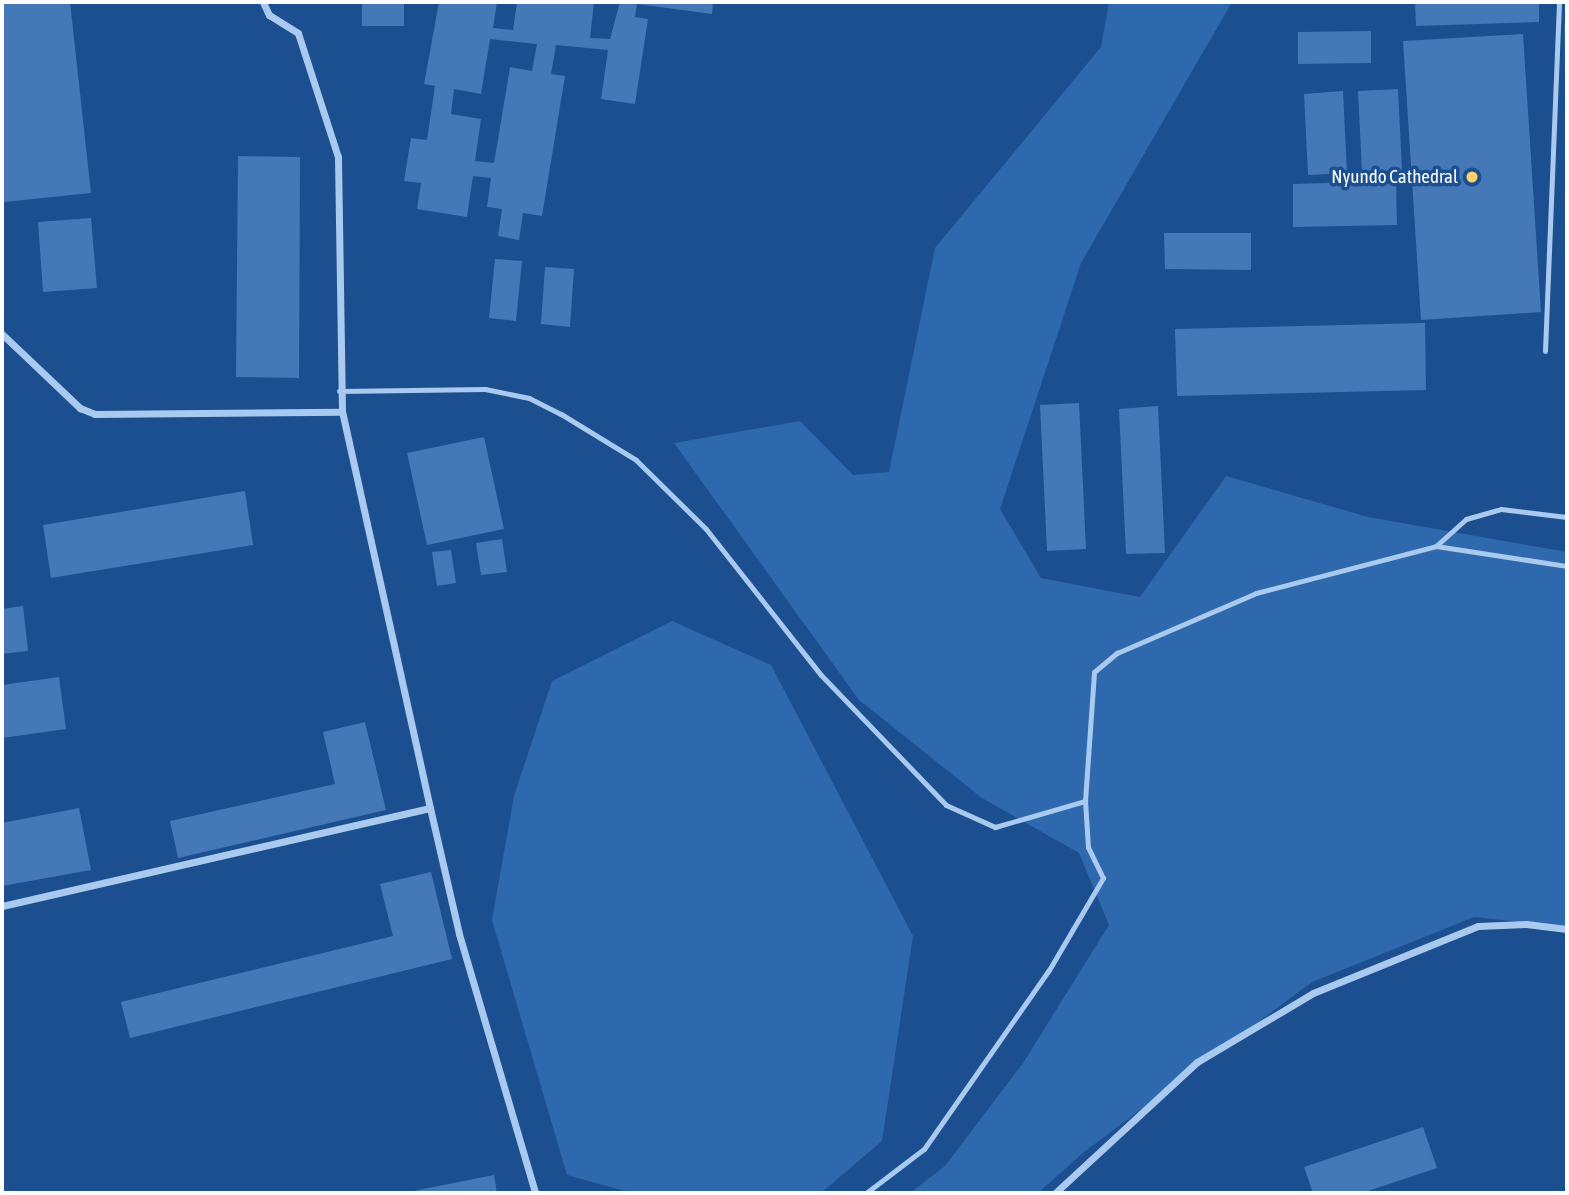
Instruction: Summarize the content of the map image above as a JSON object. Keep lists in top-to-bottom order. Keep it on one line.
{"places":["Nyundo Cathedral"]}
